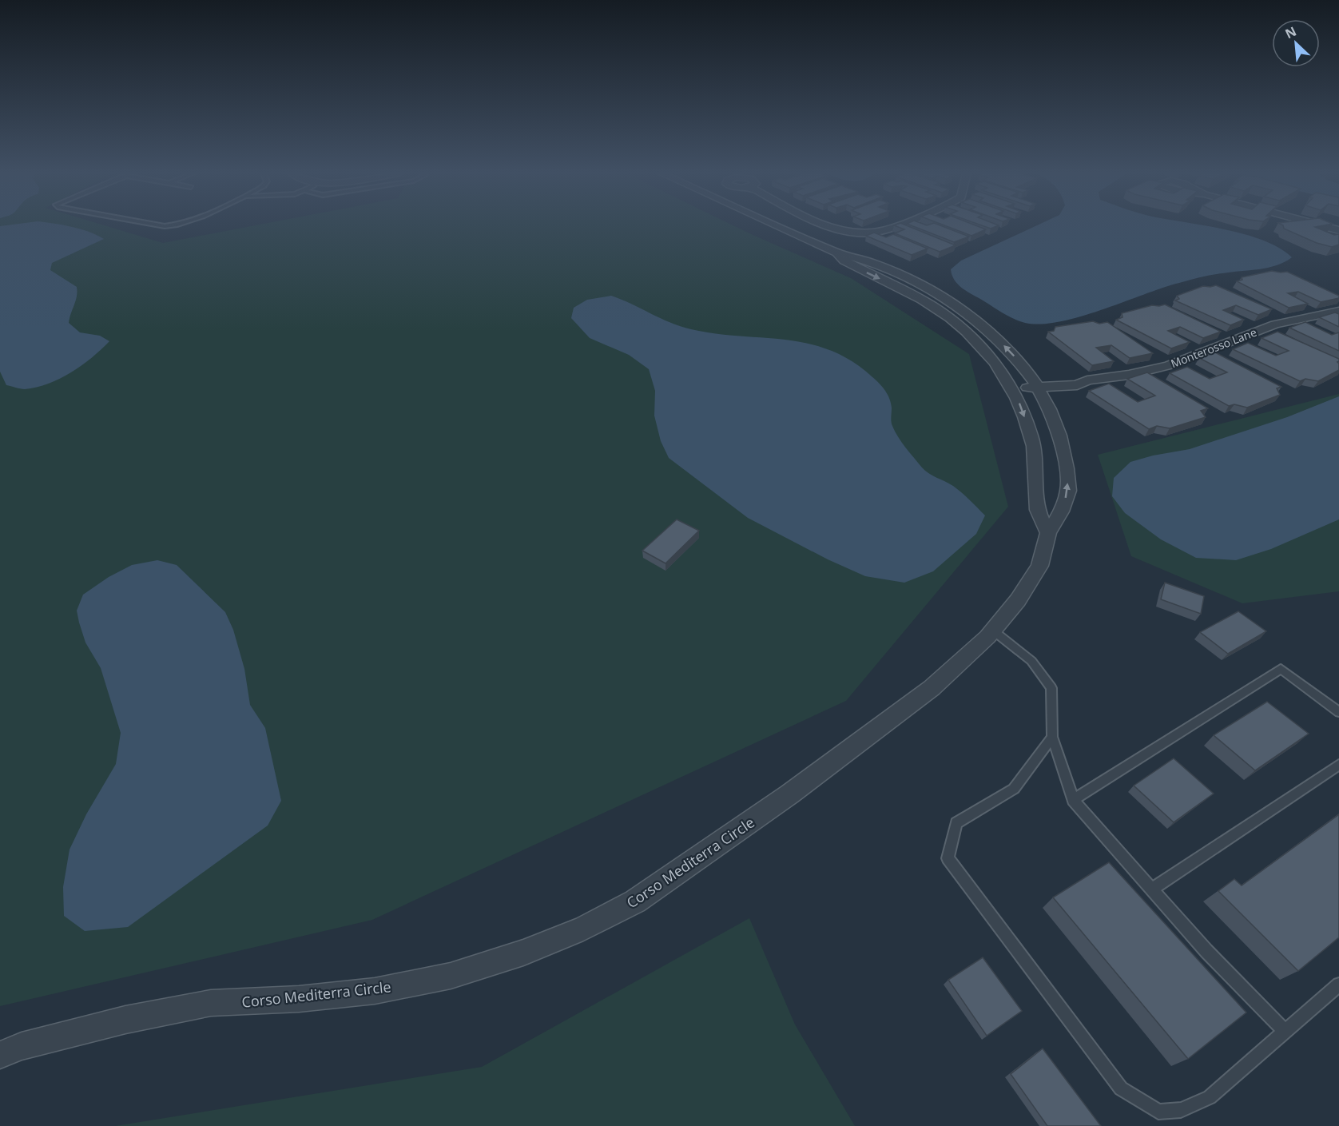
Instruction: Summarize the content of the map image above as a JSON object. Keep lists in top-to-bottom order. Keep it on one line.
{"streets":{"street":["Monterosso Lane","Corso Mediterra Circle"]},"crossings":[["Monterosso Lane","Corso Mediterra Circle"]],"north":"top left"}
